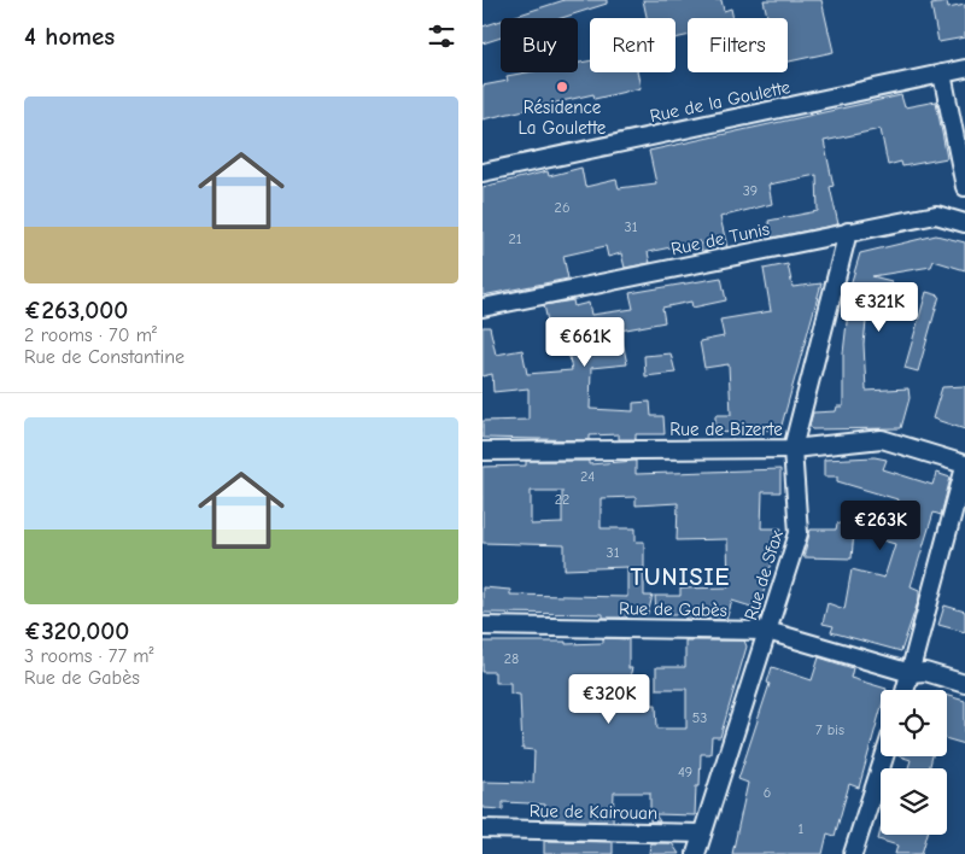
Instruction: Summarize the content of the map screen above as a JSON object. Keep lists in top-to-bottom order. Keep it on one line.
{"streets":{"street":["Rue de la Goulette","Rue de Tunis","Rue de Bizerte","Rue de Sfax","Rue de Gabès","Rue de Kairouan"]},"crossings":[["Rue de Tunis","Rue de Sfax"],["Rue de Bizerte","Rue de Sfax"],["Rue de Sfax","Rue de Gabès"],["Rue de Sfax","Rue de Kairouan"]],"districts":["TUNISIE"],"places":["Résidence La Goulette"],"house_numbers":["39","26","31","21","24","22","31","28","53","7 bis","49","6","1"],"page":{"heading":"4 homes","chip":["Buy","Rent","Filters"],"list":[{"name":"€263,000","note":"2 rooms · 70 m² · Rue de Constantine"},{"name":"€320,000","note":"3 rooms · 77 m² · Rue de Gabès"}],"price":["€321K","€661K","€263K","€320K"]}}
